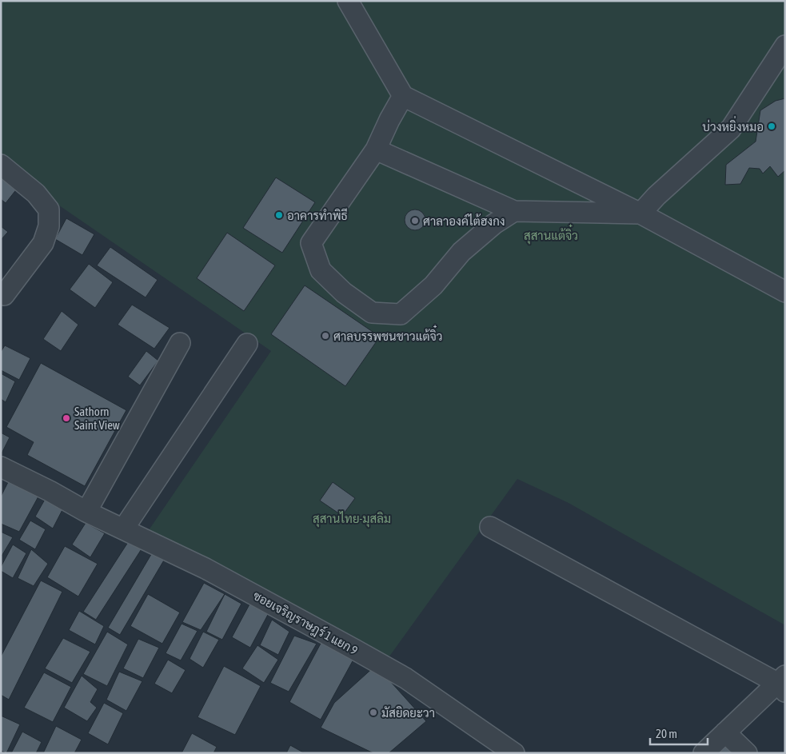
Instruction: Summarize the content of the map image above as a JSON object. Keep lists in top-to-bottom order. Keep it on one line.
{"streets":{"street":["ซอยเจริญราษฎร์ 1 แยก 9"]},"parks":["สุสานแต้จิ๋ว","สุสานไทย-มุสลิม"],"places":["บ่วงหยิ่งหมอ","อาคารทำพิธี","ศาลาองค์ไต้ฮงกง","ศาลบรรพชนชาวแต้จิ๋ว","Sathorn Saint View","มัสยิดยะวา"],"scale_bar":"20 m"}
